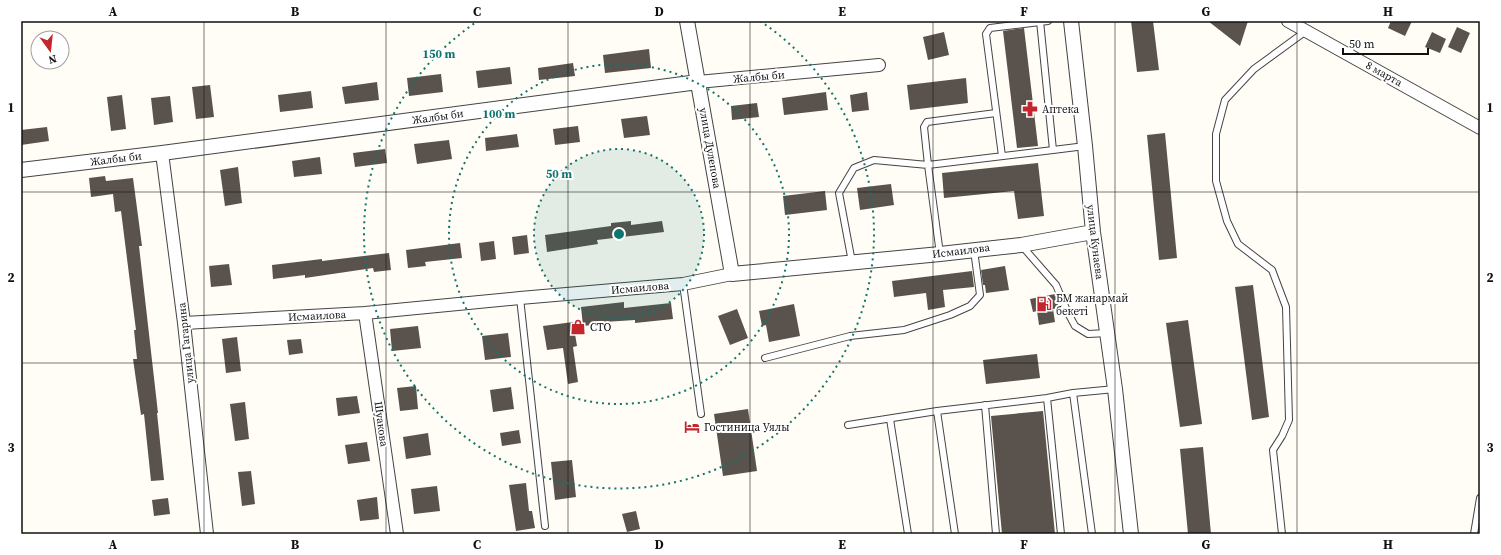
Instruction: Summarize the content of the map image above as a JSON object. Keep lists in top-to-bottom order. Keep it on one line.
{"streets":{"street":["8 марта","Жалбы би","улица Дулепова","улица Кунаева","Исмаилова","улица Гагарина","Шуакова"]},"crossings":[["Жалбы би","улица Дулепова"],["Жалбы би","улица Гагарина"],["улица Дулепова","Исмаилова"],["улица Кунаева","Исмаилова"],["Исмаилова","улица Гагарина"],["Исмаилова","Шуакова"]],"places":{"pharmacy":["Аптека"],"fuel station":["БМ жанармай бекеті"],"shop":["СТО"],"hotel":["Гостиница Уялы"]},"scale_bar":"50 m","north":"bottom","grid":{"columns":["A","B","C","D","E","F","G","H"],"rows":["1","2","3"]},"rings":["150 m","100 m","50 m"]}
